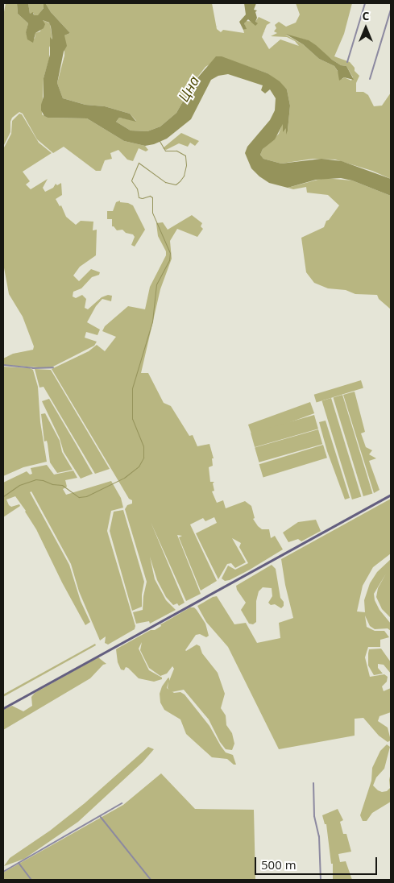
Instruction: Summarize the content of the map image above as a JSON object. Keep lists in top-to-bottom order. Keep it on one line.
{"water":["Цна"],"scale_bar":"500 m","north":"top"}
